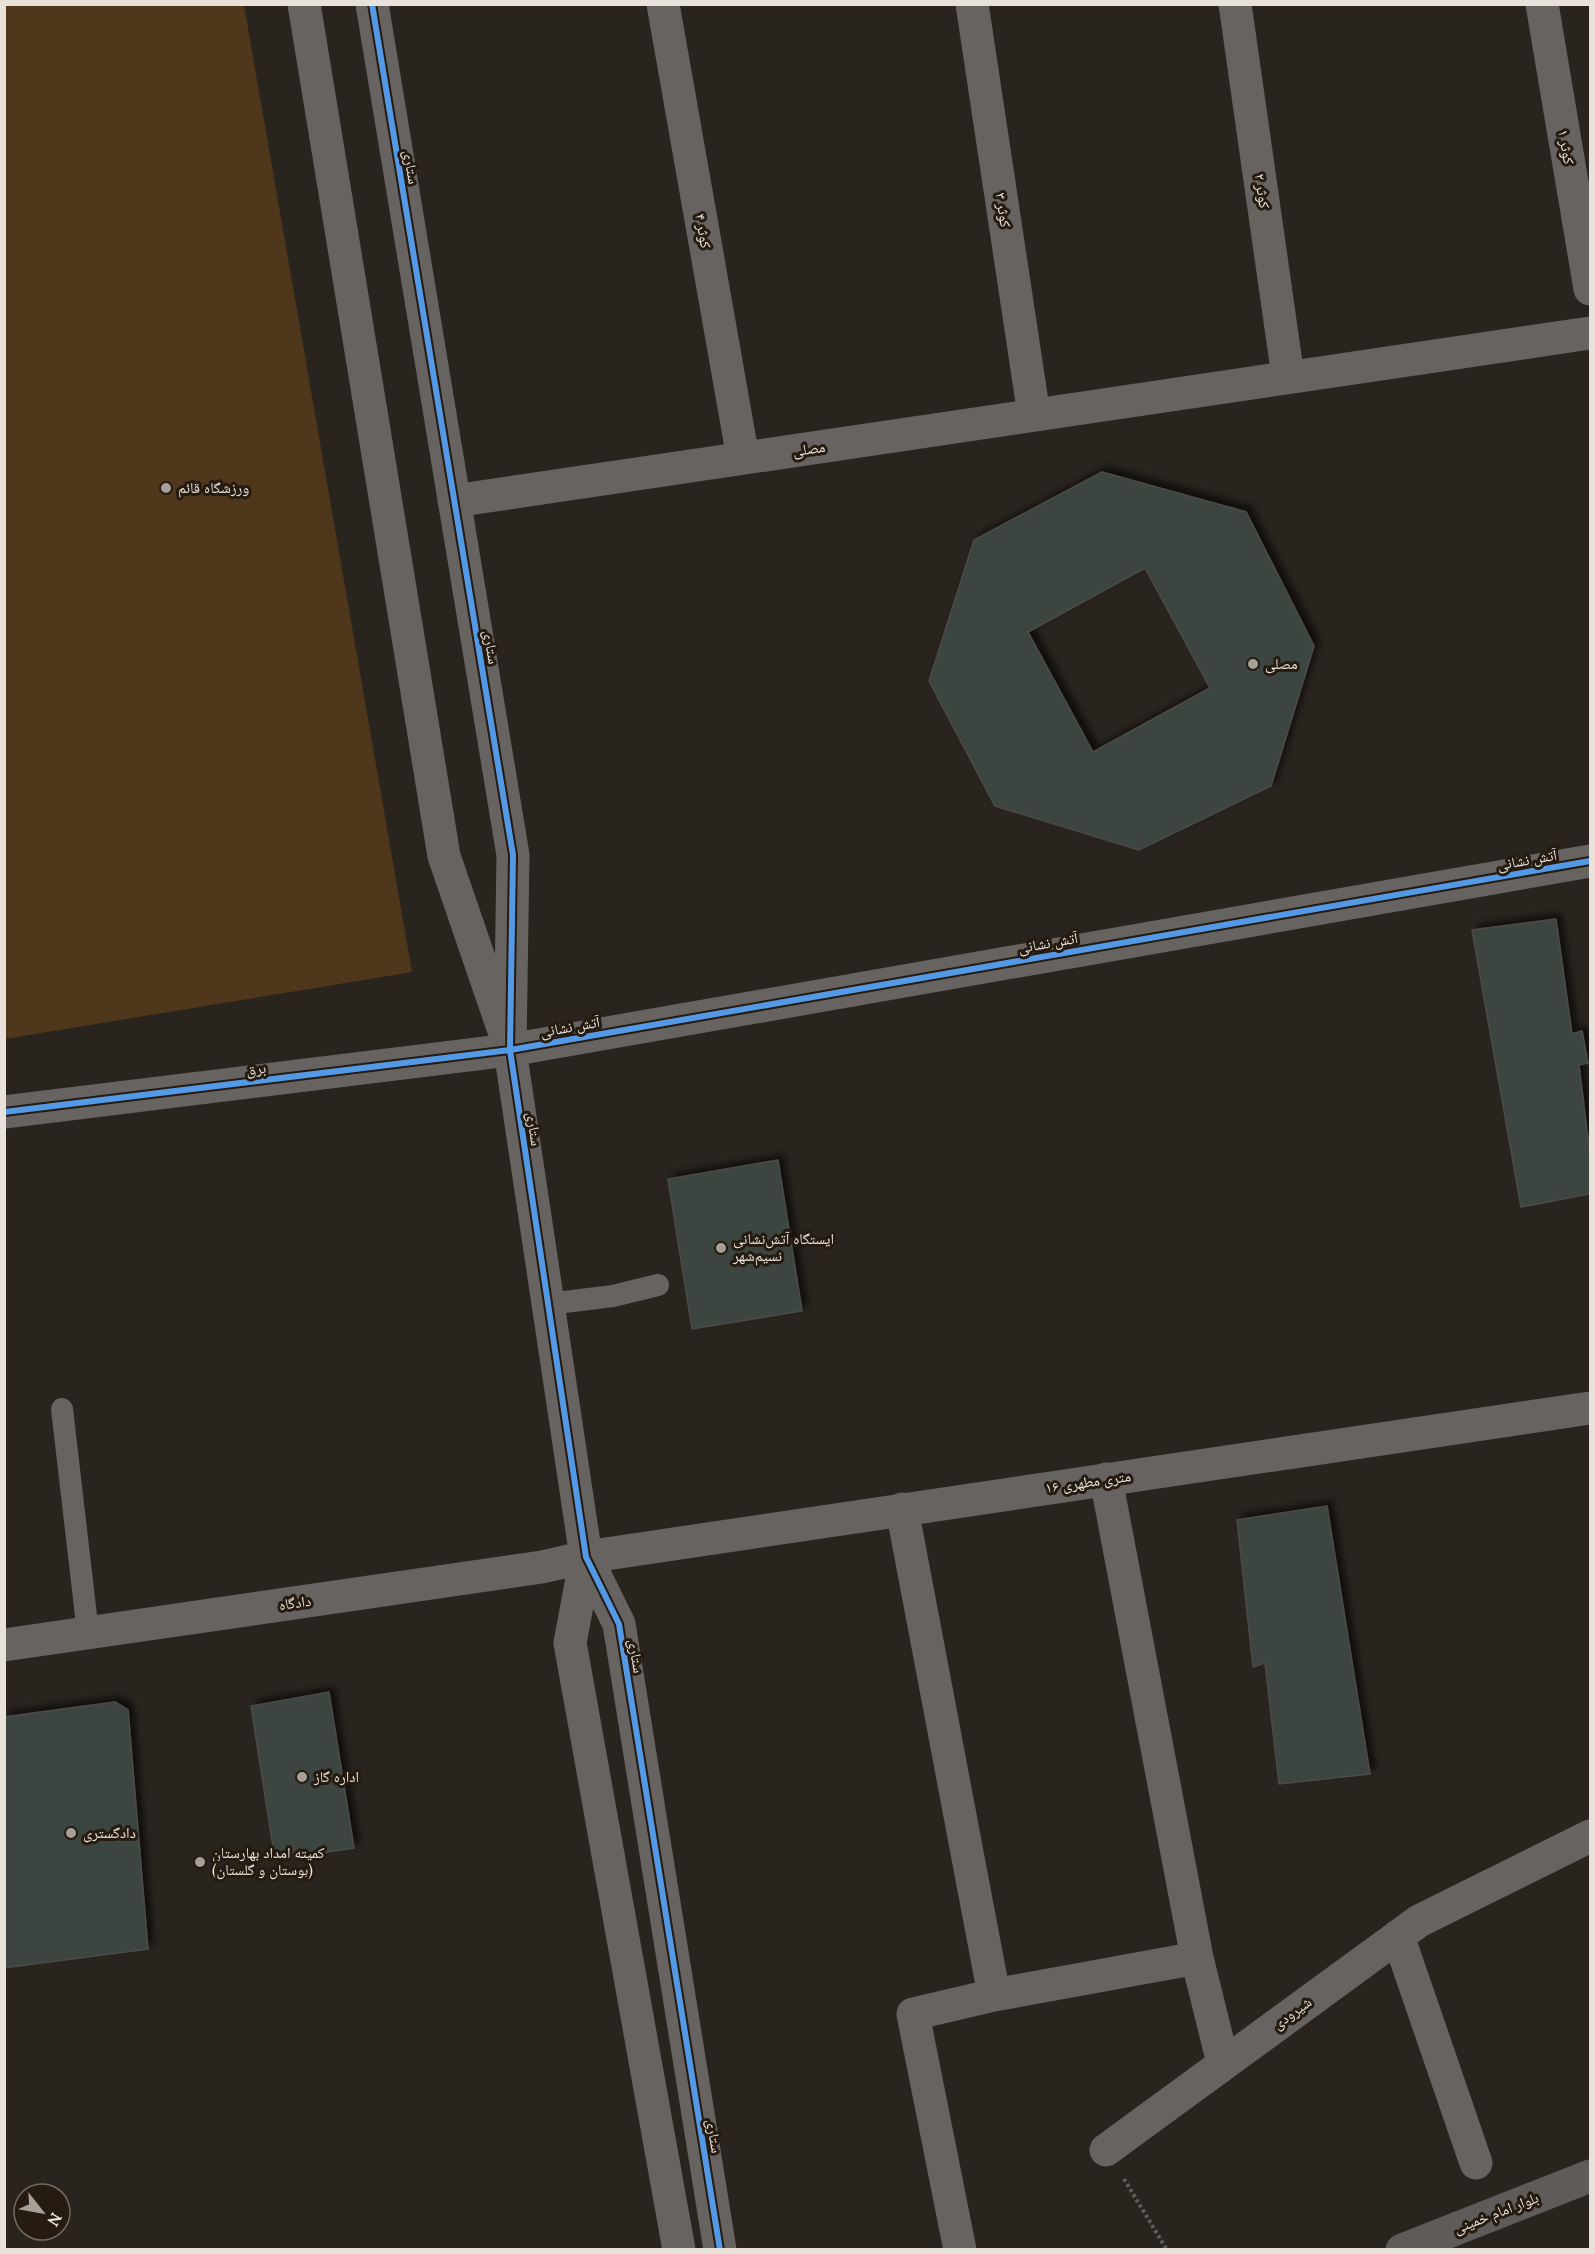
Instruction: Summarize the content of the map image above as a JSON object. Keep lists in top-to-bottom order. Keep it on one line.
{"streets":{"main road":["بلوار امام خمینی"],"street":["کوثر ۱","ستاری","کوثر ۲","کوثر ۳","کوثر ۴","مصلی","آتش نشانی","برق","۱۶ متری مطهری","دادگاه","شیرودی"]},"crossings":[["ستاری","مصلی"],["ستاری","آتش نشانی"],["ستاری","برق"],["ستاری","۱۶ متری مطهری"],["ستاری","دادگاه"],["کوثر ۲","مصلی"],["کوثر ۳","مصلی"],["کوثر ۴","مصلی"],["آتش نشانی","برق"],["۱۶ متری مطهری","دادگاه"]],"places":["ورزشگاه قائم","مصلی","ایستگاه آتش‌نشانی نسیم‌شهر","اداره گاز","دادگستری","کمیته امداد بهارستان (بوستان و گلستان)"],"north":"bottom right"}
